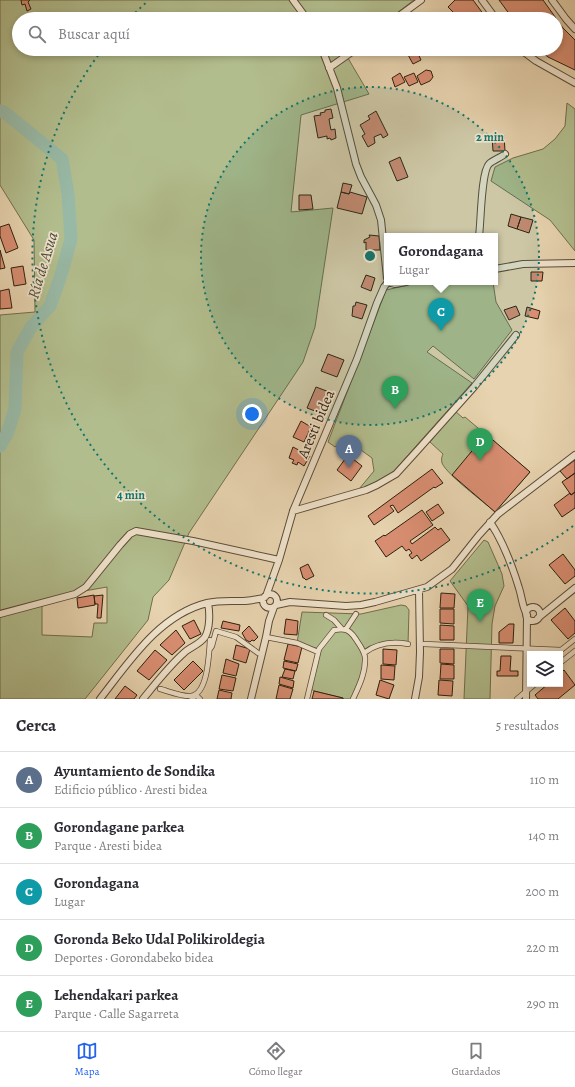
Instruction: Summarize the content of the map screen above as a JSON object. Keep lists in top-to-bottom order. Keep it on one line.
{"streets":{"street":["Aresti bidea"]},"water":["Ría de Asua"],"page":{"search":"Buscar aquí","popup":["Gorondagana","Lugar"],"pins":["C","B","D","A","E"],"heading":["Cerca","5 resultados"],"list":[{"mark":"A","name":"Ayuntamiento de Sondika","note":"Edificio público · Aresti bidea","value":"110 m"},{"mark":"B","name":"Gorondagane parkea","note":"Parque · Aresti bidea","value":"140 m"},{"mark":"C","name":"Gorondagana","note":"Lugar","value":"200 m"},{"mark":"D","name":"Goronda Beko Udal Polikiroldegia","note":"Deportes · Gorondabeko bidea","value":"220 m"},{"mark":"E","name":"Lehendakari parkea","note":"Parque · Calle Sagarreta","value":"290 m"}],"nav":["Mapa","Cómo llegar","Guardados"]},"rings":["2 min","4 min"]}
